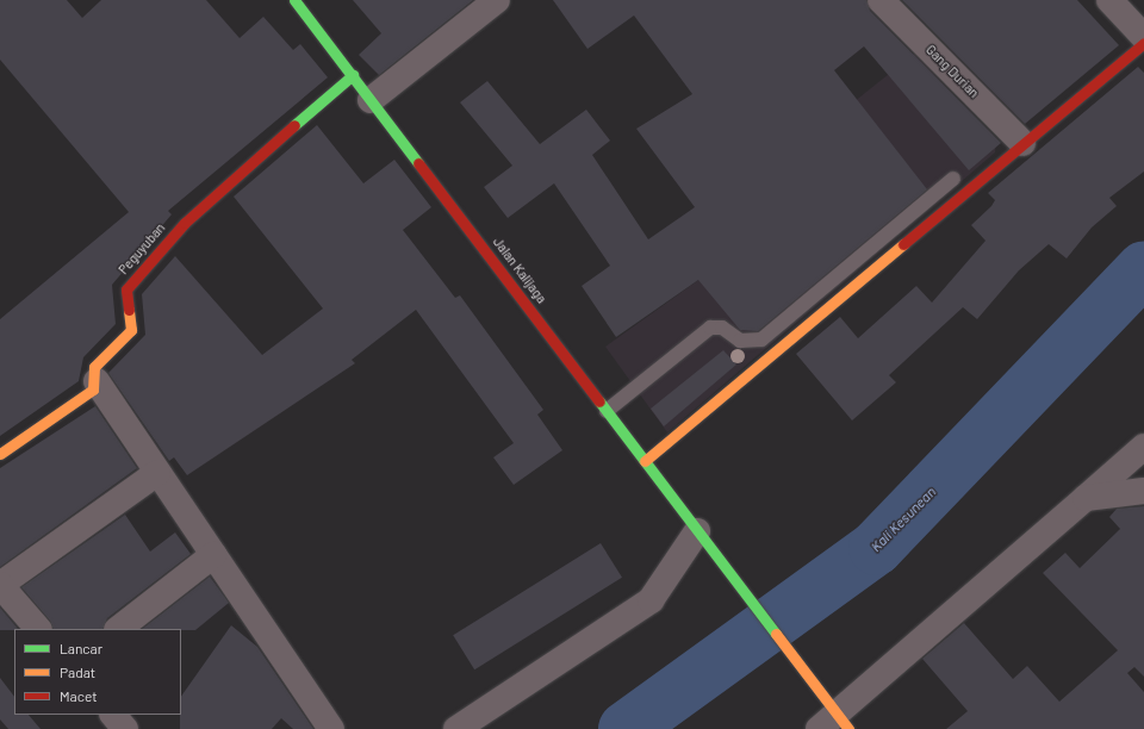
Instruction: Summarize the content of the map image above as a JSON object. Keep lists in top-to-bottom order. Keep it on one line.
{"streets":{"main road":["Peguyuban","Jalan Kalijaga"],"street":["Gang Durian"]},"crossings":[["Peguyuban","Jalan Kalijaga"]],"water":["Kali Kesunean"],"legend":["Lancar","Padat","Macet"]}
